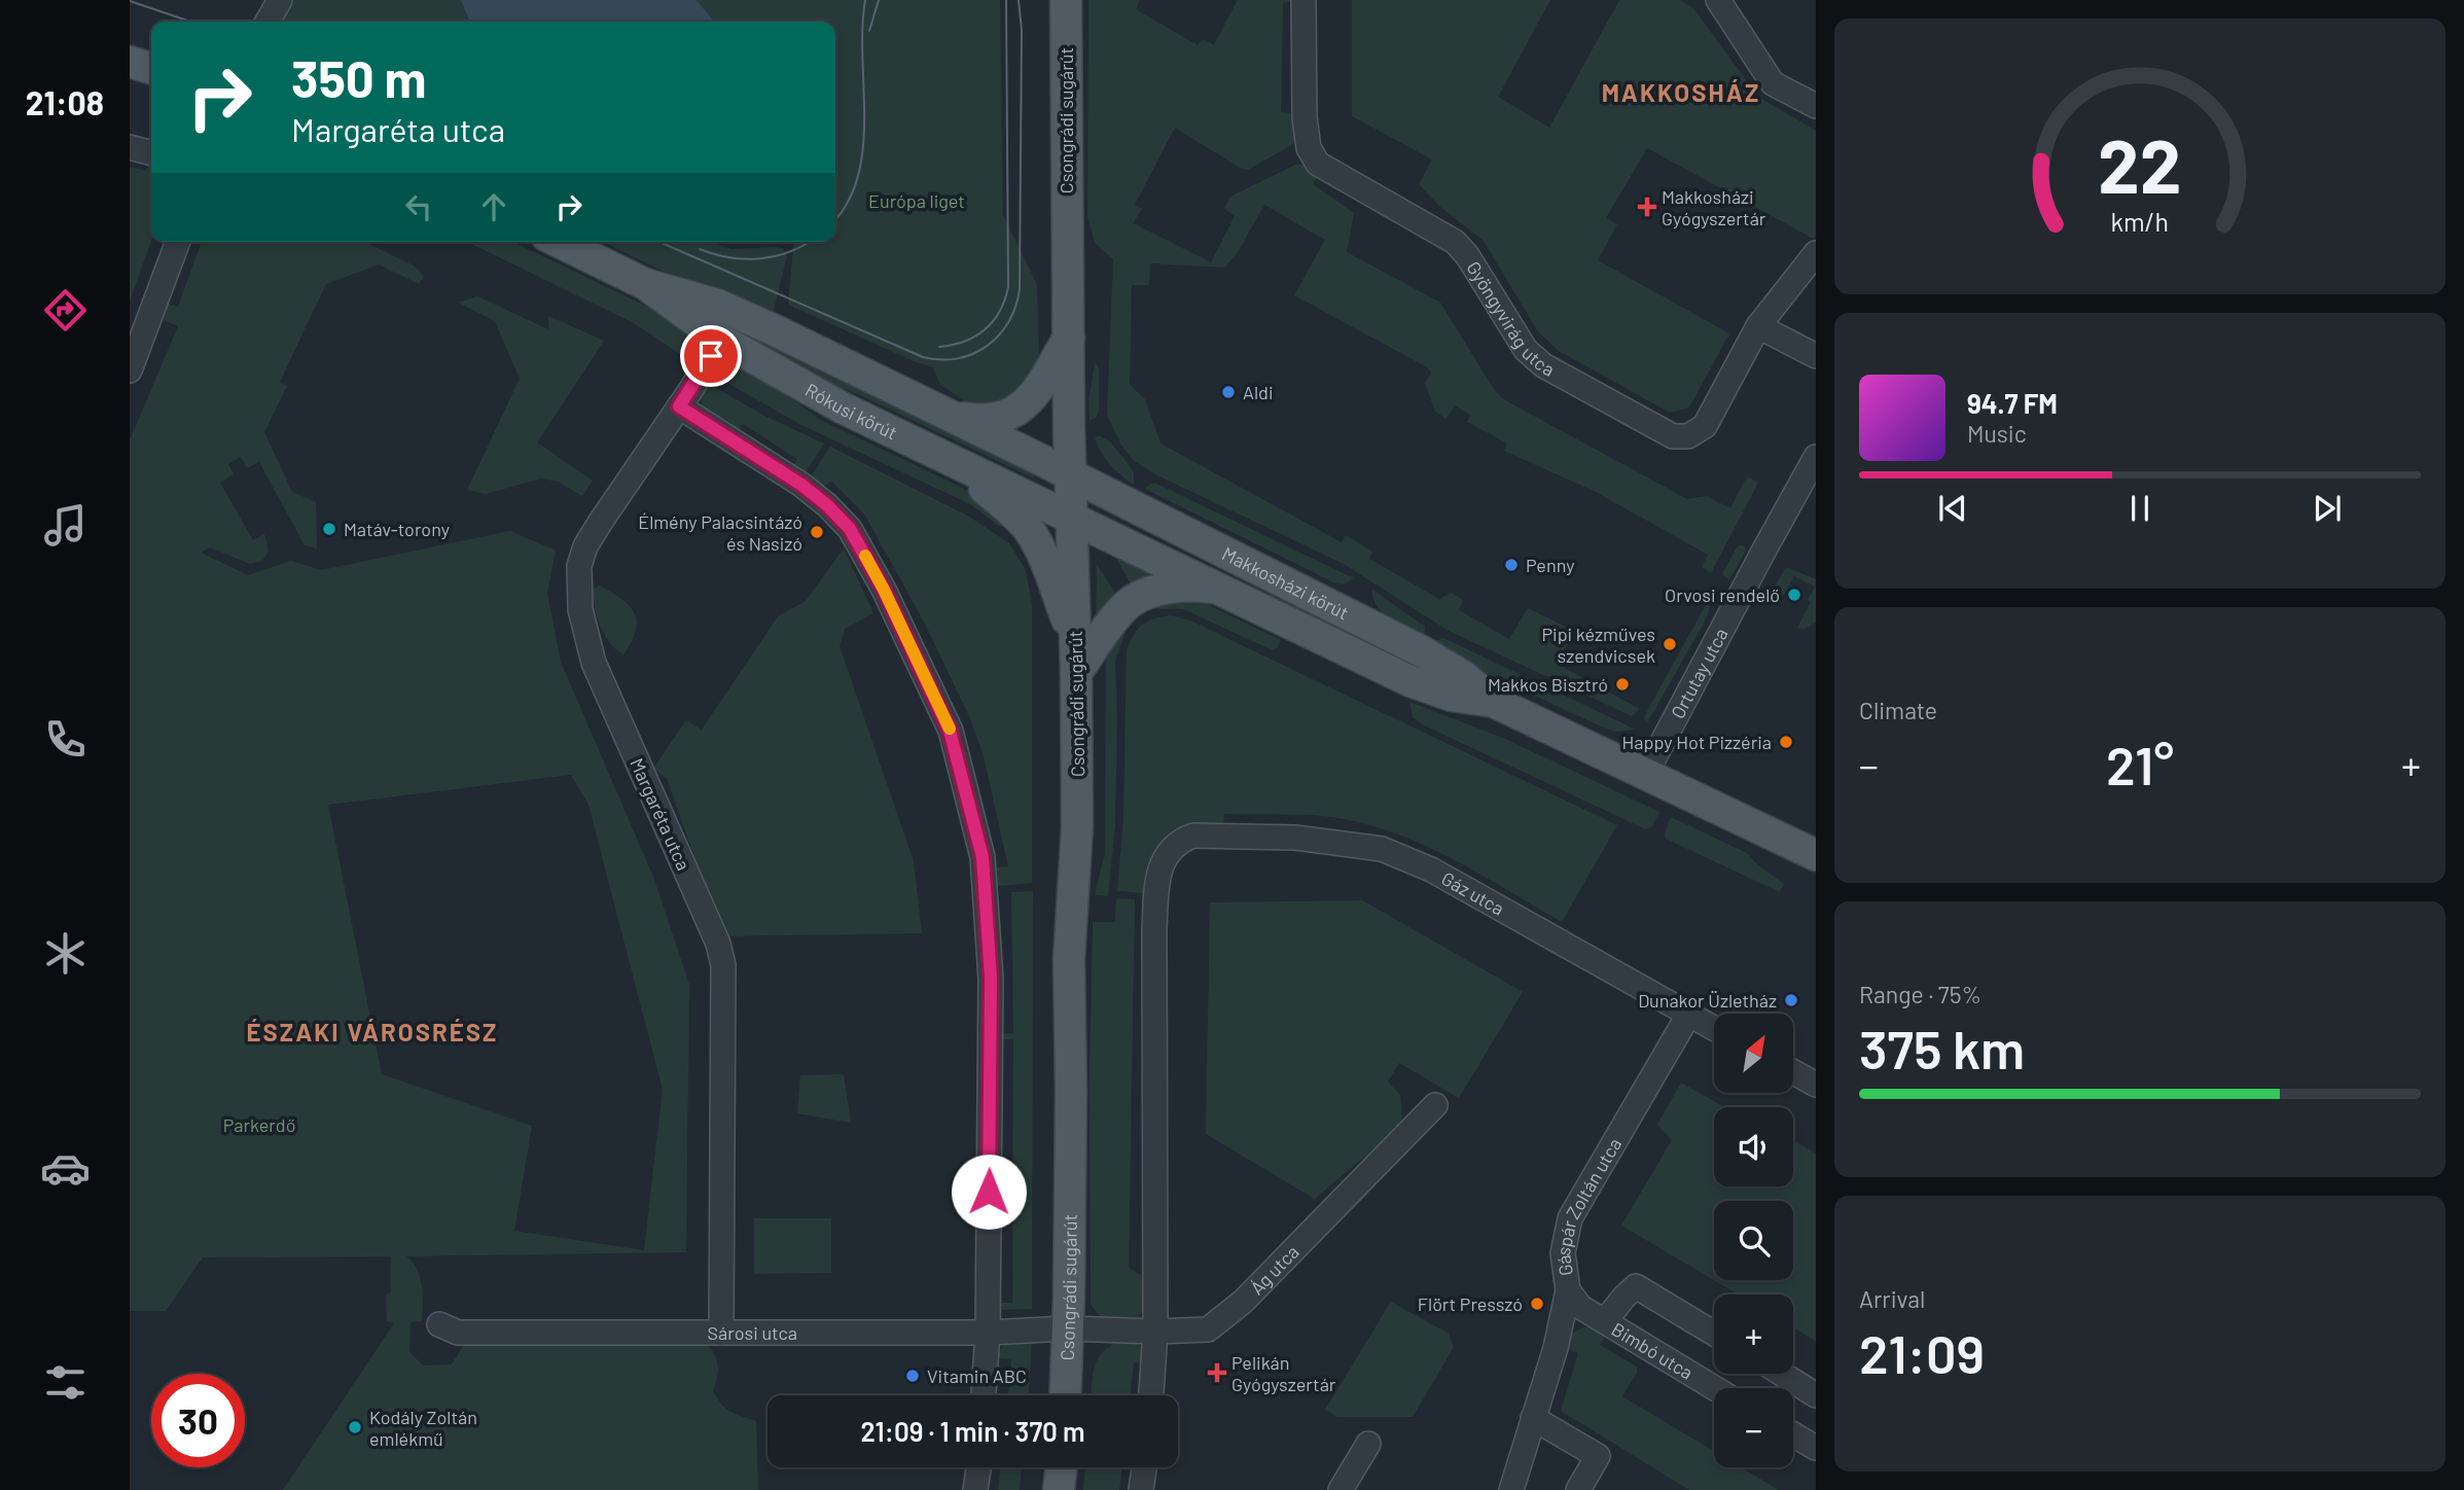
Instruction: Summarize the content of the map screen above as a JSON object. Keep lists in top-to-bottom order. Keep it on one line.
{"streets":{"main road":["Csongrádi sugárút","Rókusi körút","Makkosházi körút"],"street":["Gyöngyvirág utca","Ortutay utca","Margaréta utca","Gáz utca","Gáspár Zoltán utca","Ág utca","Sárosi utca","Bimbó utca"]},"crossings":[["Csongrádi sugárút","Rókusi körút"],["Csongrádi sugárút","Makkosházi körút"],["Csongrádi sugárút","Ág utca"],["Csongrádi sugárút","Sárosi utca"],["Rókusi körút","Makkosházi körút"],["Rókusi körút","Margaréta utca"],["Makkosházi körút","Ortutay utca"],["Margaréta utca","Sárosi utca"],["Gáz utca","Gáspár Zoltán utca"],["Gáz utca","Ág utca"],["Gáspár Zoltán utca","Bimbó utca"],["Ág utca","Sárosi utca"]],"districts":["MAKKOSHÁZ","ÉSZAKI VÁROSRÉSZ"],"parks":["Európa liget","Parkerdő"],"places":{"health":["Makkosházi Gyógyszertár","Pelikán Gyógyszertár"],"other":["Aldi","Matáv-torony","Élmény Palacsintázó és Nasizó","Penny","Orvosi rendelő","Pipi kézműves szendvicsek","Makkos Bisztró","Happy Hot Pizzéria","Dunakor Üzletház","Flört Presszó","Vitamin ABC","Kodály Zoltán emlékmű"]},"north":"top right","page":{"tabs":"21:08","turn":["350 m","Margaréta utca"],"song":["94.7 FM","Music"],"tile":["Climate",["Range · 75%","375 km"],["Arrival","21:09"]],"heat":["−","21°","+"],"map_buttons":["+","−"],"limit":"30","trip":"21:09 · 1 min · 370 m","gauge":["22","km/h"]}}
